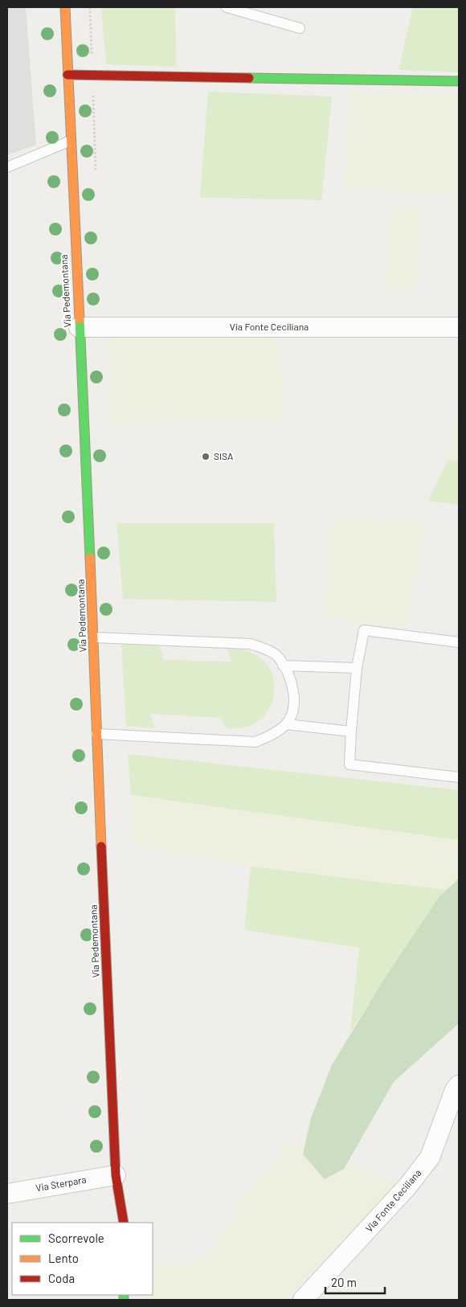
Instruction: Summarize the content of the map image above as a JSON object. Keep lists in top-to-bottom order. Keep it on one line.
{"streets":{"street":["Via Pedemontana","Via Fonte Ceciliana","Via Sterpara"]},"crossings":[["Via Pedemontana","Via Fonte Ceciliana"],["Via Pedemontana","Via Sterpara"]],"places":["SISA"],"legend":["Scorrevole","Lento","Coda"],"scale_bar":"20 m"}
